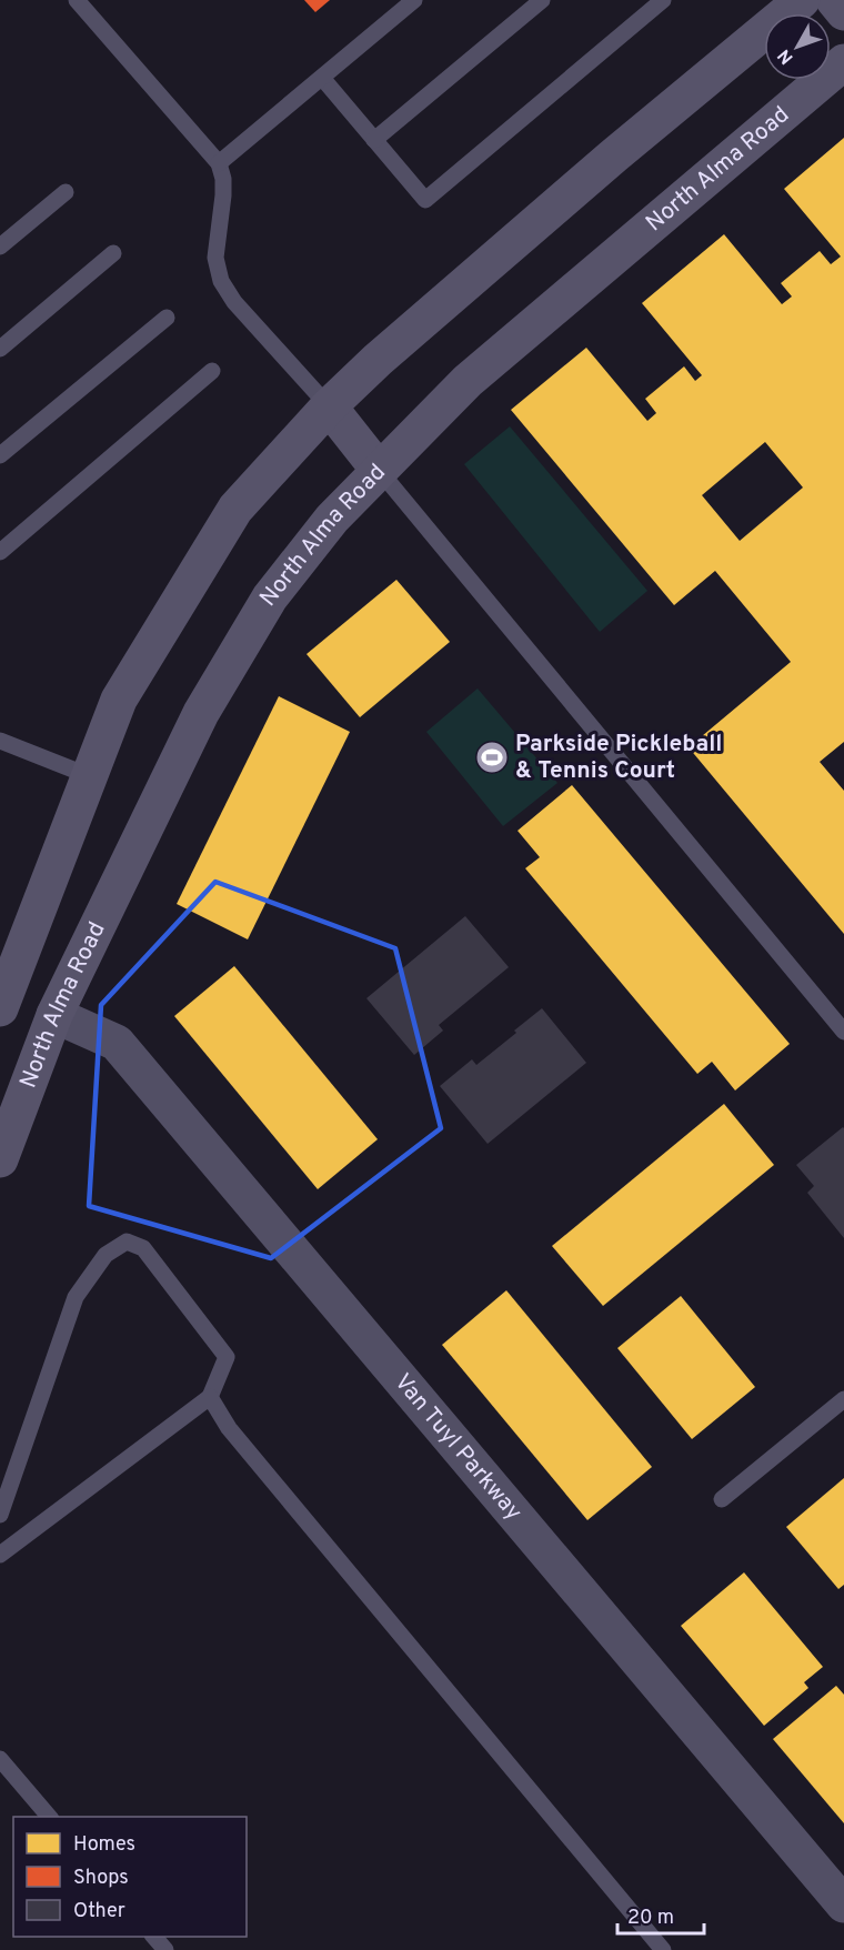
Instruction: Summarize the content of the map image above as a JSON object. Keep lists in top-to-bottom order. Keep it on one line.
{"streets":{"main road":["North Alma Road"],"street":["Van Tuyl Parkway"]},"crossings":[["North Alma Road","Van Tuyl Parkway"]],"places":{"sports":["Parkside Pickleball & Tennis Court"]},"legend":["Homes","Shops","Other"],"scale_bar":"20 m","north":"bottom left"}
